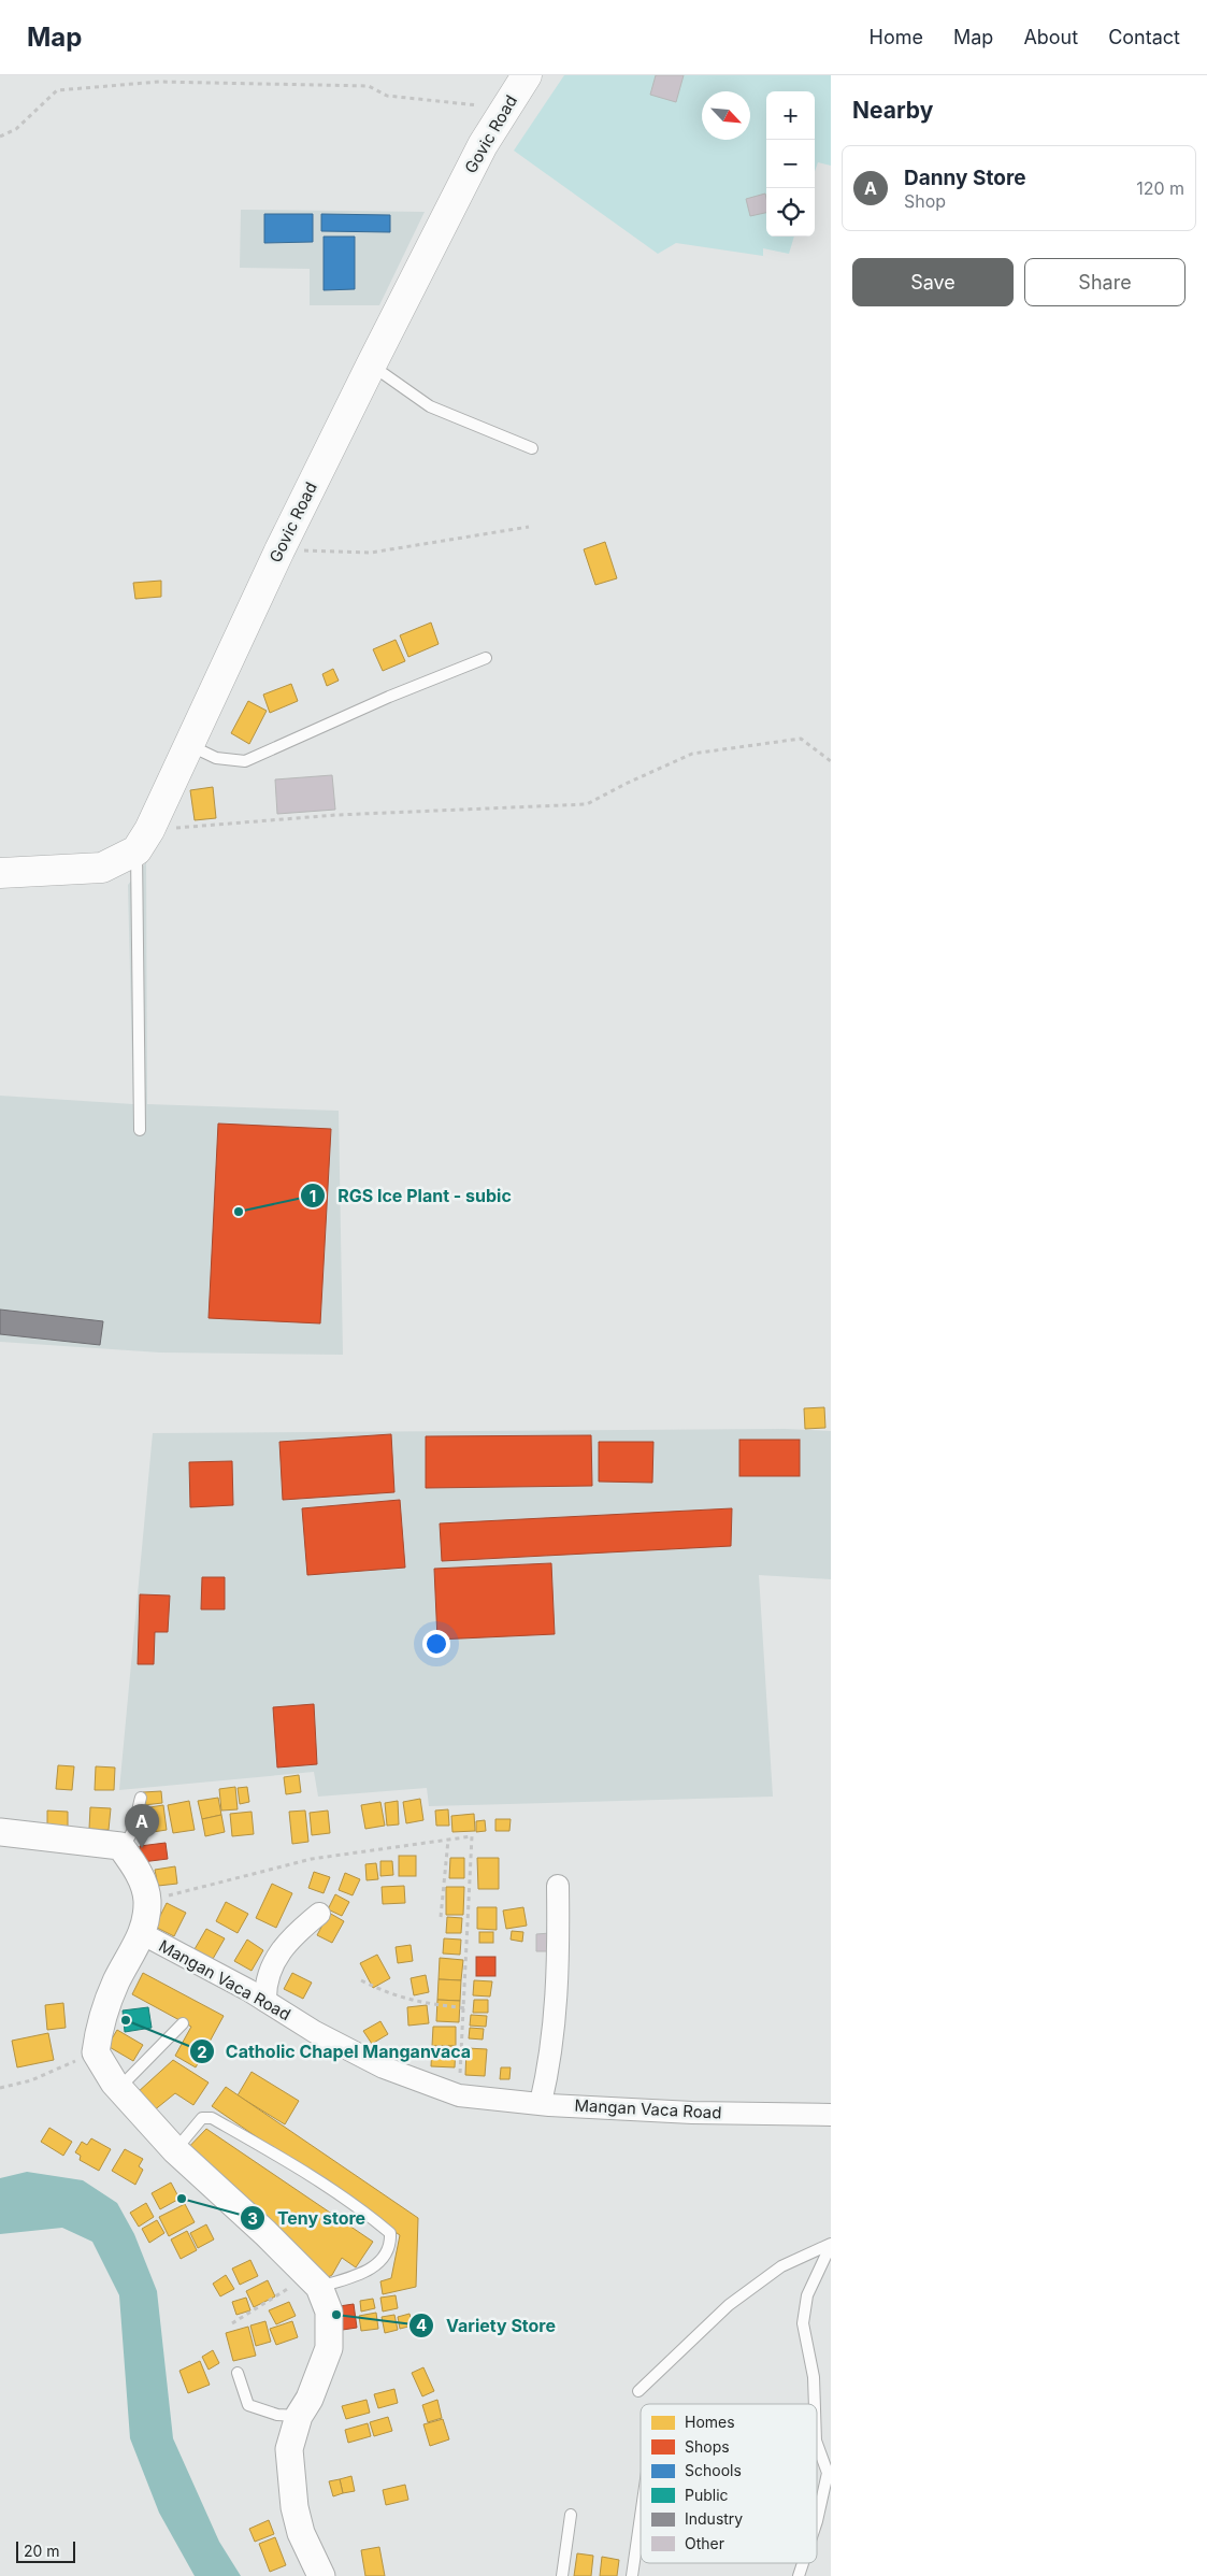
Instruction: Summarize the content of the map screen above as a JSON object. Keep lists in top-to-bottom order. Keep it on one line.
{"streets":{"main road":["Govic Road"],"street":["Mangan Vaca Road"]},"places":["RGS Ice Plant - subic","Catholic Chapel Manganvaca","Teny store","Variety Store"],"legend":["Homes","Shops","Schools","Public","Industry","Other"],"scale_bar":"20 m","north":"bottom right","page":{"header":"Map","nav":["Home","Map","About","Contact"],"heading":"Nearby","map_buttons":["+","−"],"list":[{"mark":"A","name":"Danny Store","note":"Shop","value":"120 m"}],"buttons":["Save","Share"],"pins":"A","scale":"20 m"}}
